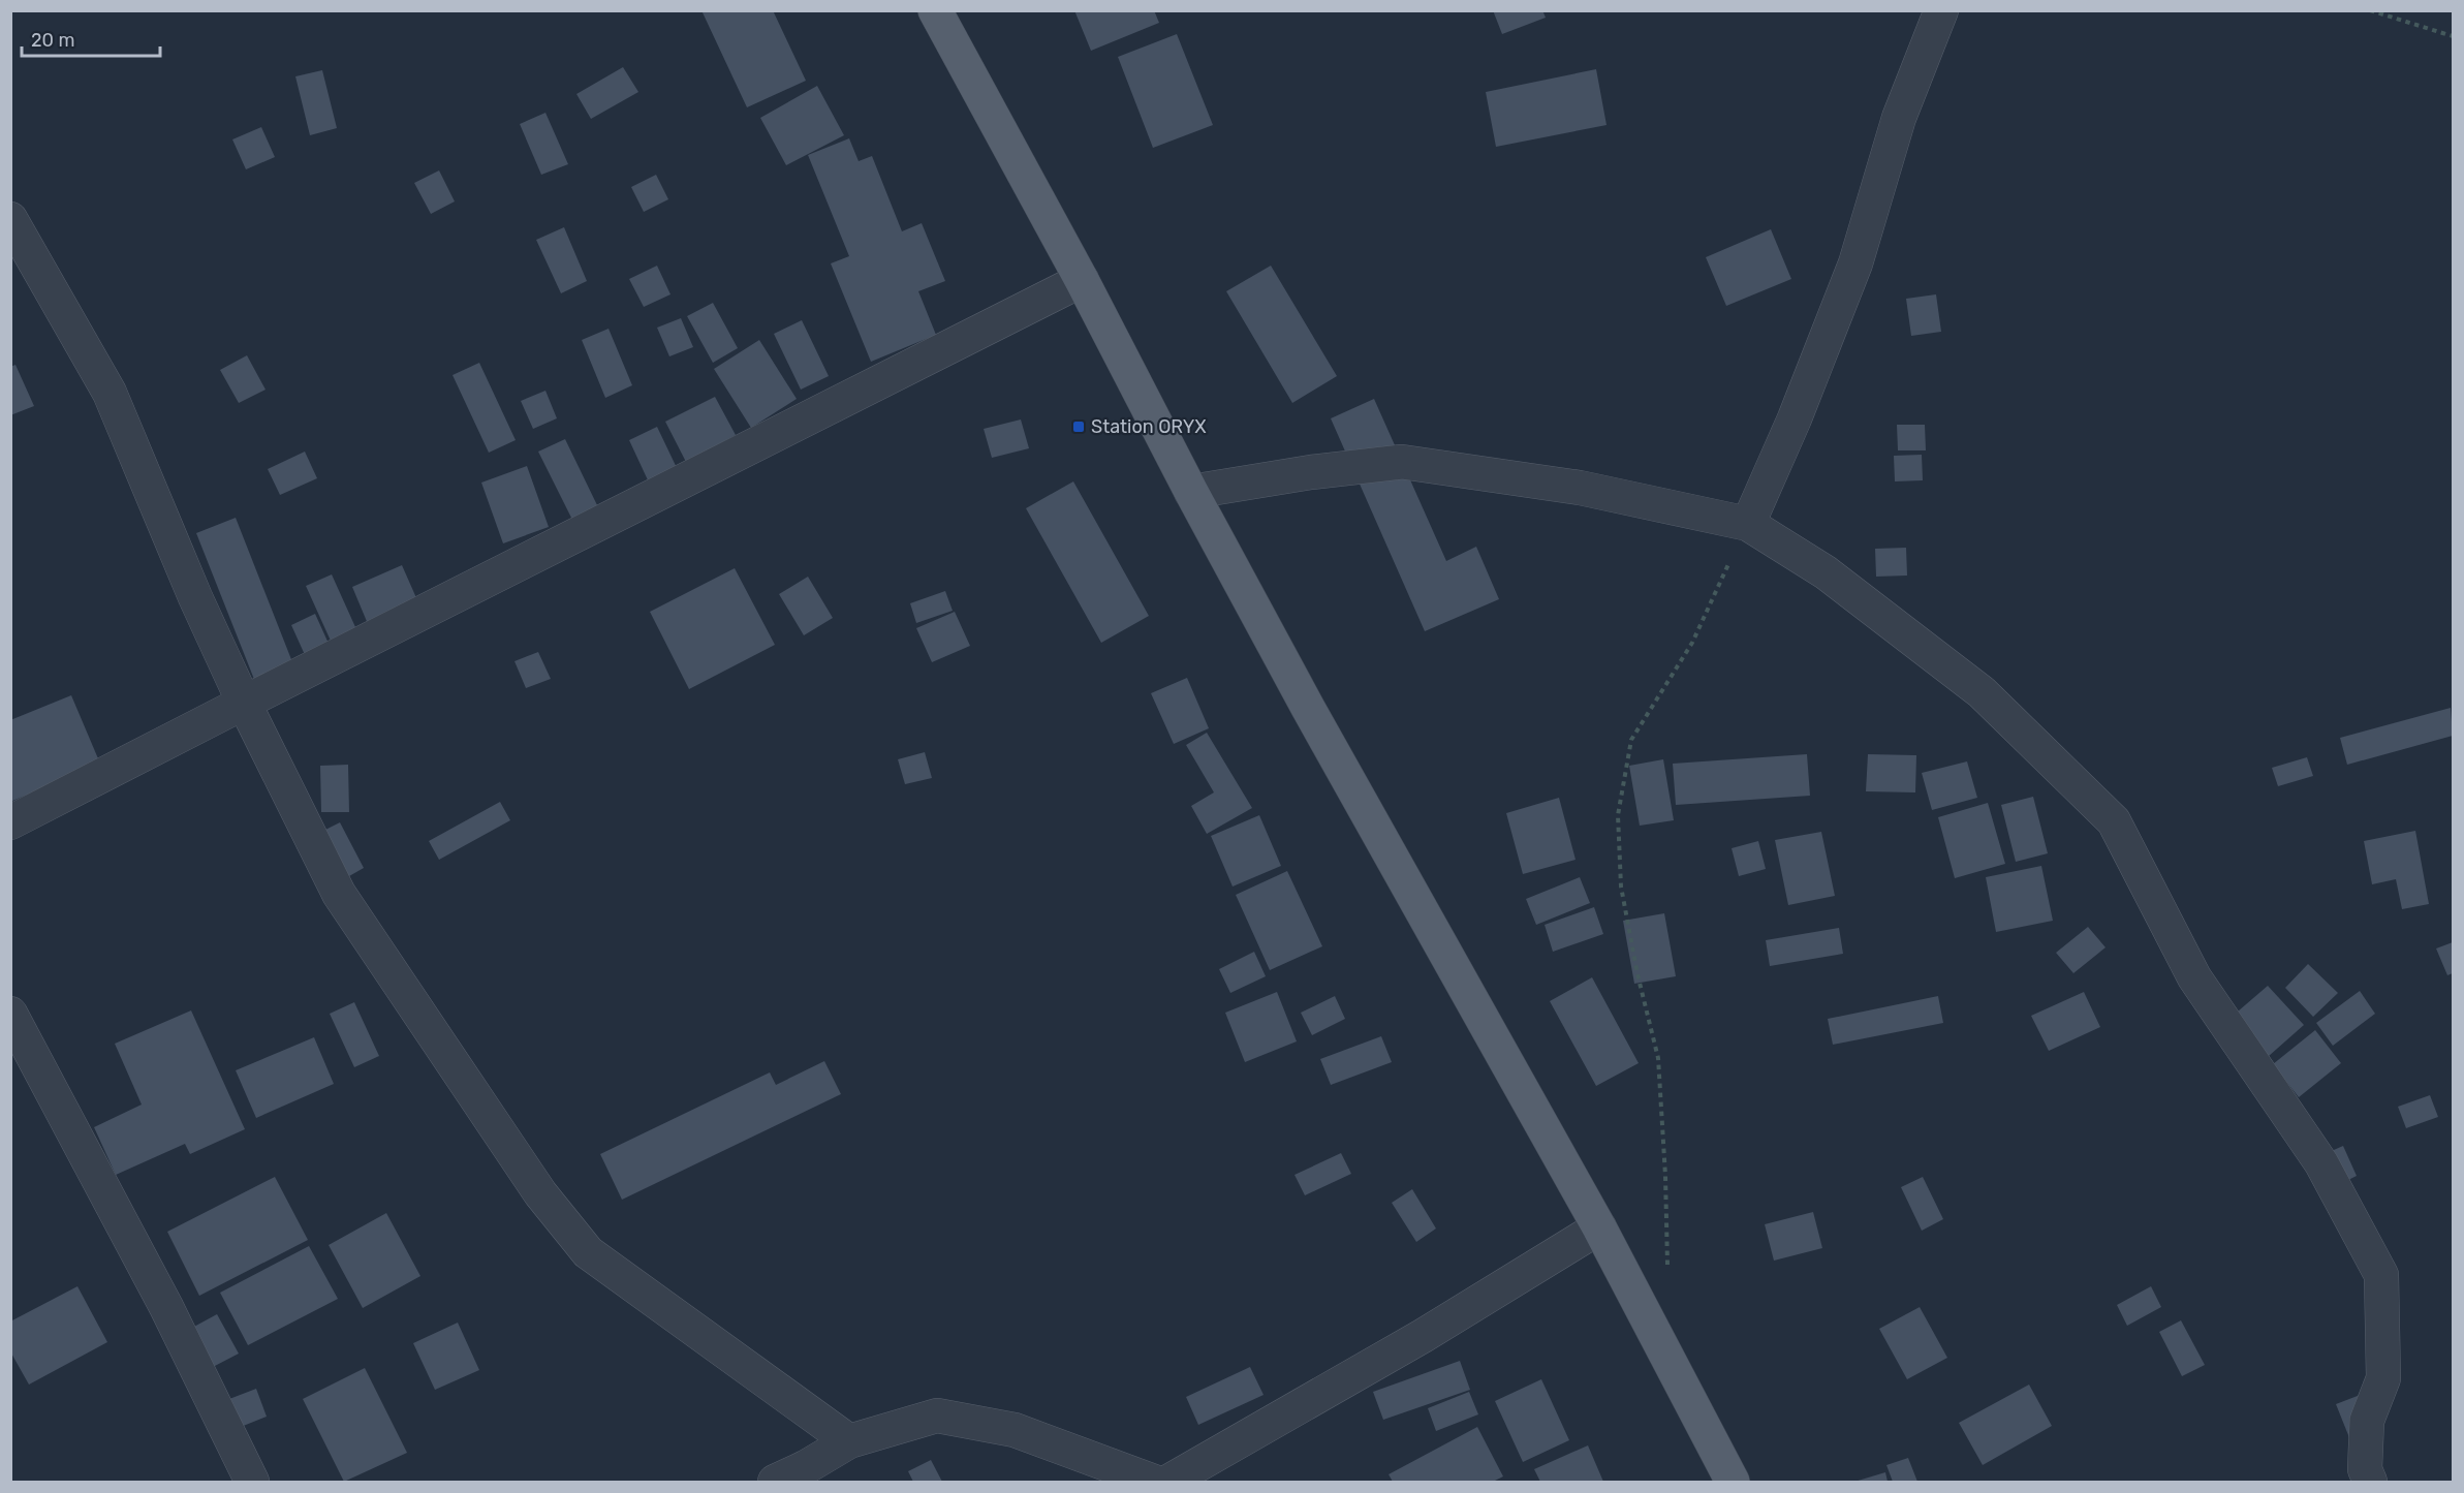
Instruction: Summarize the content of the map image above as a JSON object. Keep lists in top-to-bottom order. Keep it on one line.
{"places":{"transit":["Station ORYX"]},"scale_bar":"20 m"}
